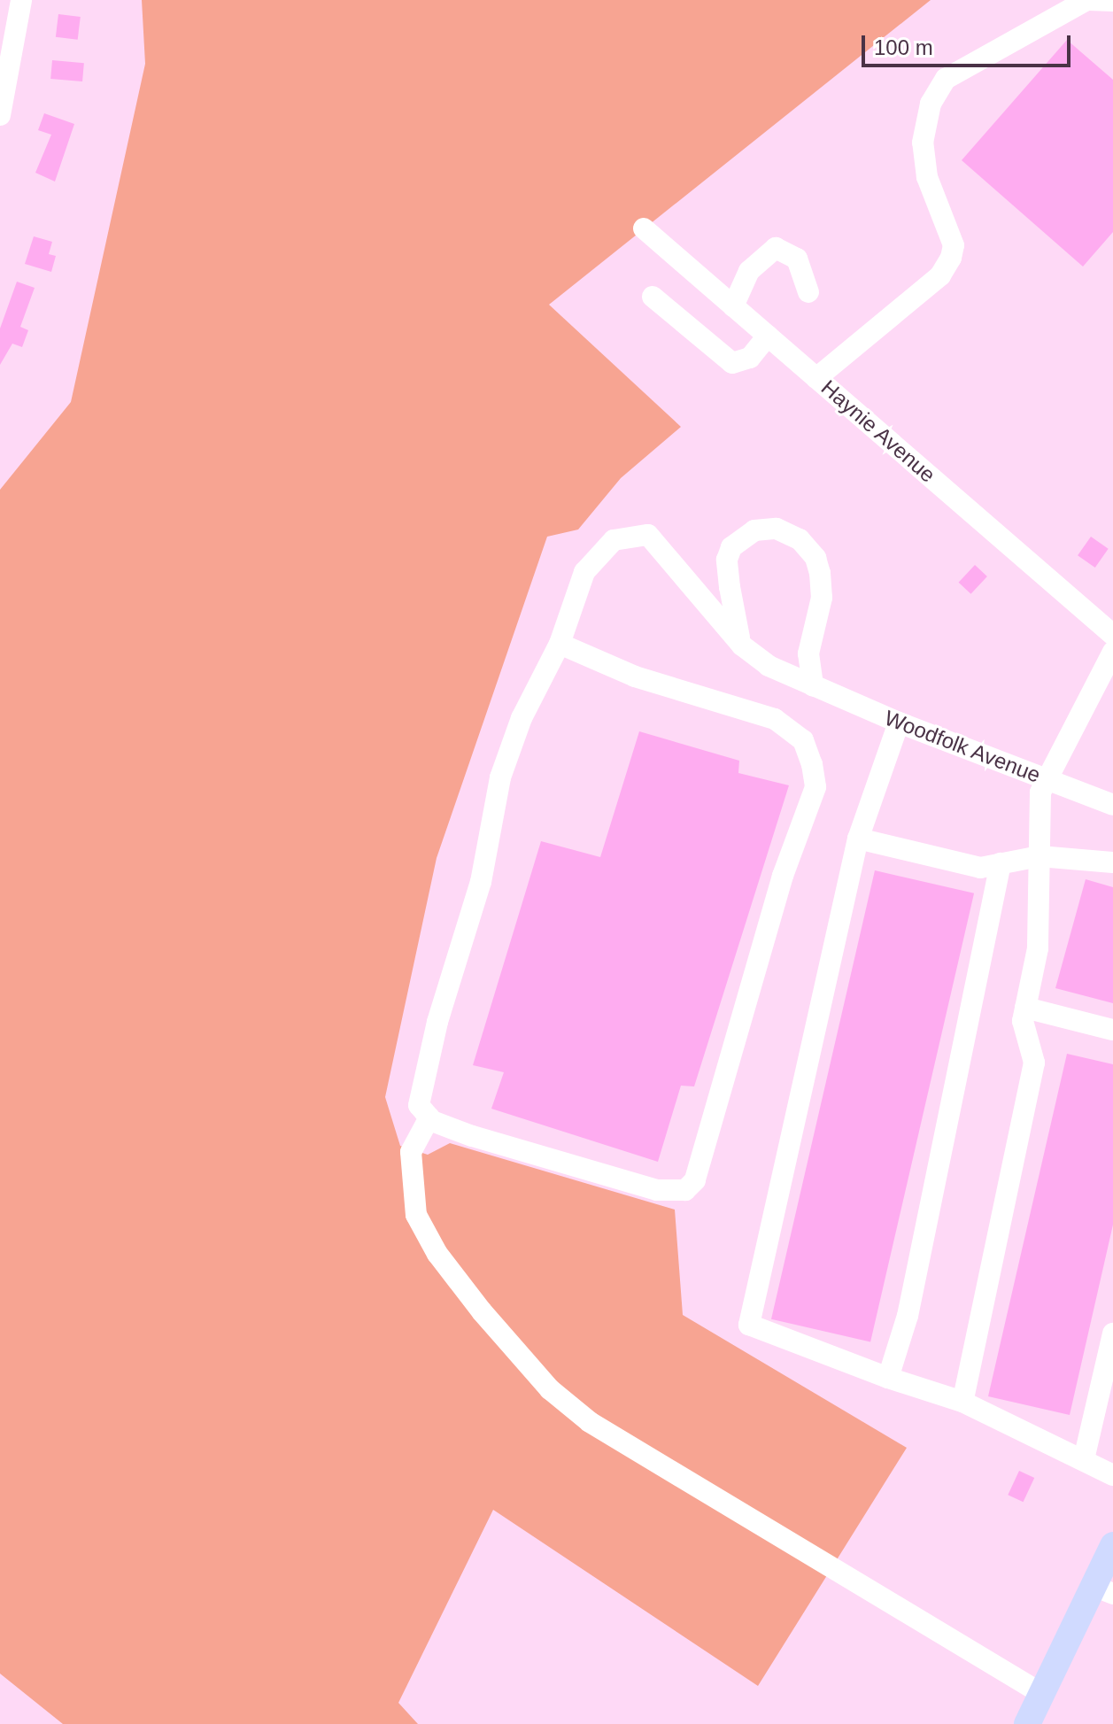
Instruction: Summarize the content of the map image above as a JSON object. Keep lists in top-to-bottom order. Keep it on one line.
{"streets":{"street":["Haynie Avenue","Woodfolk Avenue"]},"scale_bar":"100 m"}
